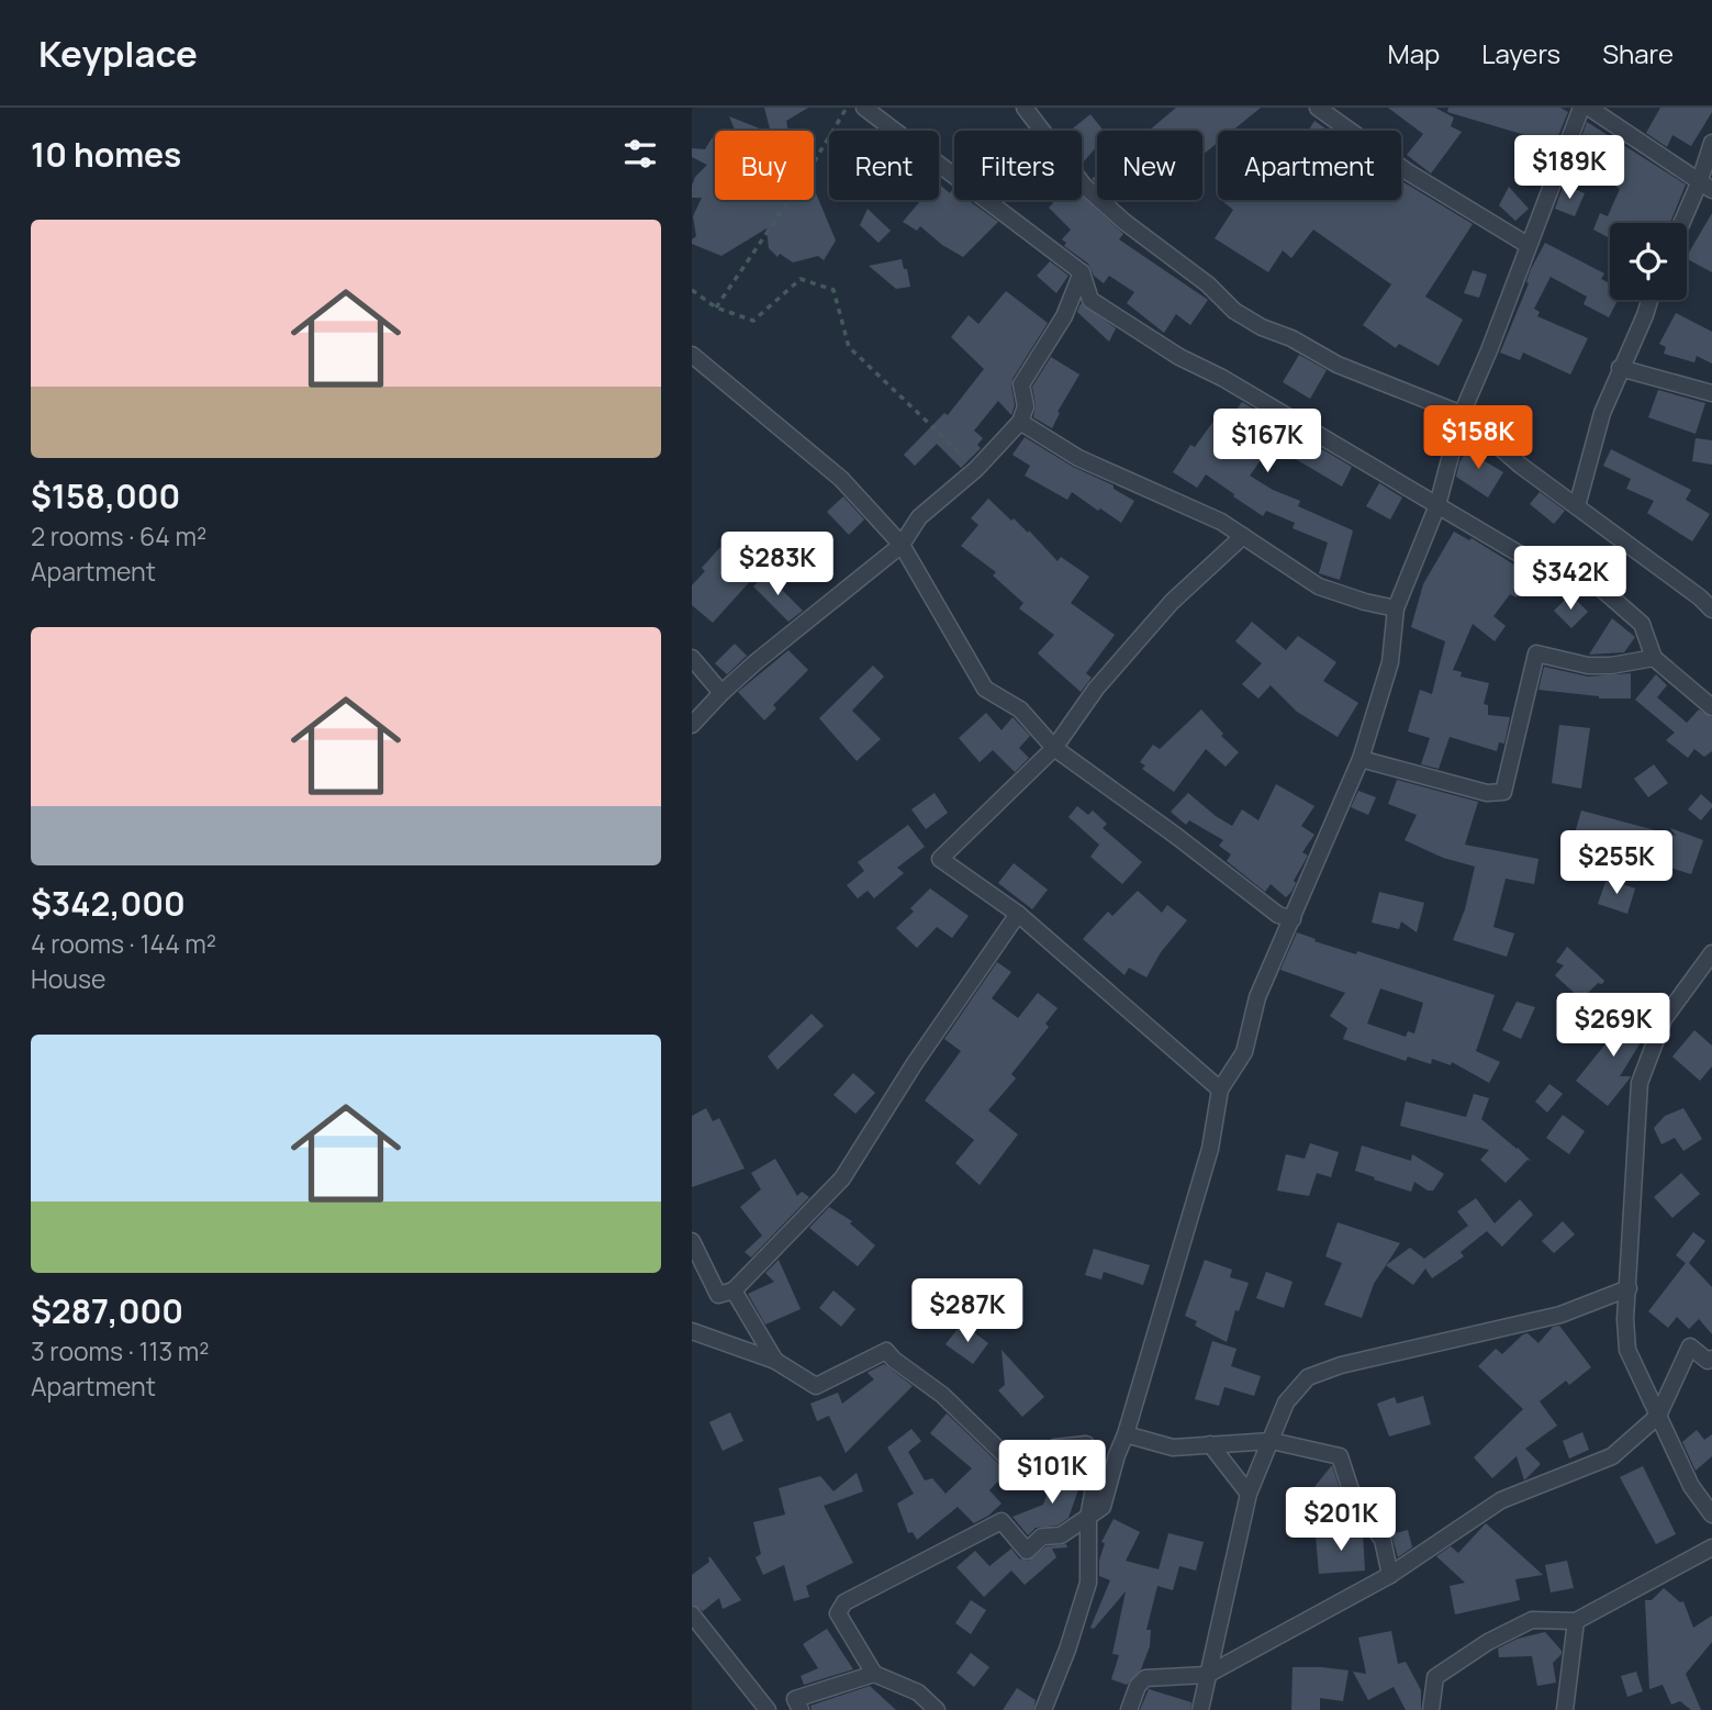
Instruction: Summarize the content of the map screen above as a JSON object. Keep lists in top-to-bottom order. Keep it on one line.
{"page":{"header":"Keyplace","nav":["Map","Layers","Share"],"heading":"10 homes","chip":["Buy","Rent","Filters","New","Apartment"],"price":["$189K","$158K","$167K","$283K","$342K","$255K","$269K","$287K","$101K","$201K"],"list":[{"name":"$158,000","note":"2 rooms · 64 m² · Apartment"},{"name":"$342,000","note":"4 rooms · 144 m² · House"},{"name":"$287,000","note":"3 rooms · 113 m² · Apartment"}]}}
